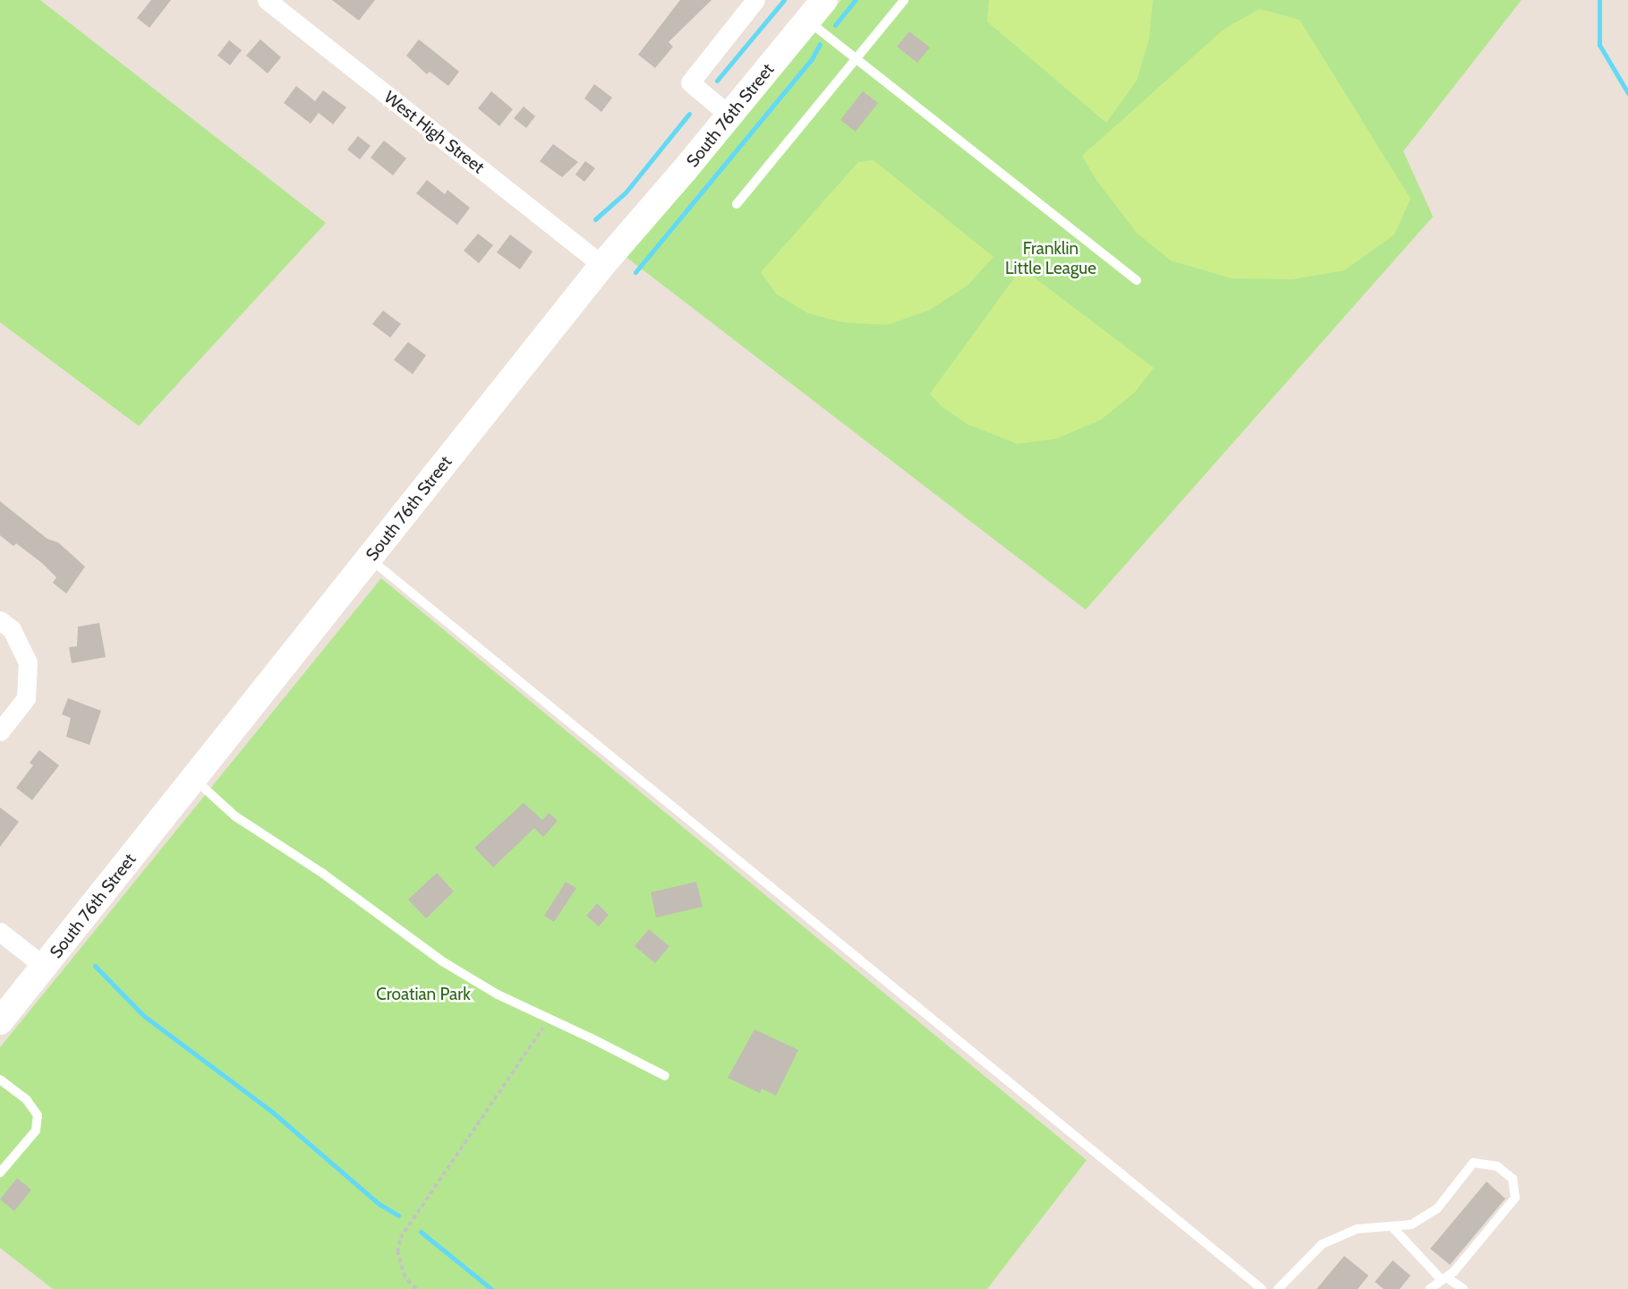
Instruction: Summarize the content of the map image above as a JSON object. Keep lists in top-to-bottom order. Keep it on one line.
{"streets":{"main road":["South 76th Street"],"street":["West High Street"]},"crossings":[["South 76th Street","West High Street"]],"parks":["Franklin Little League","Croatian Park"]}
